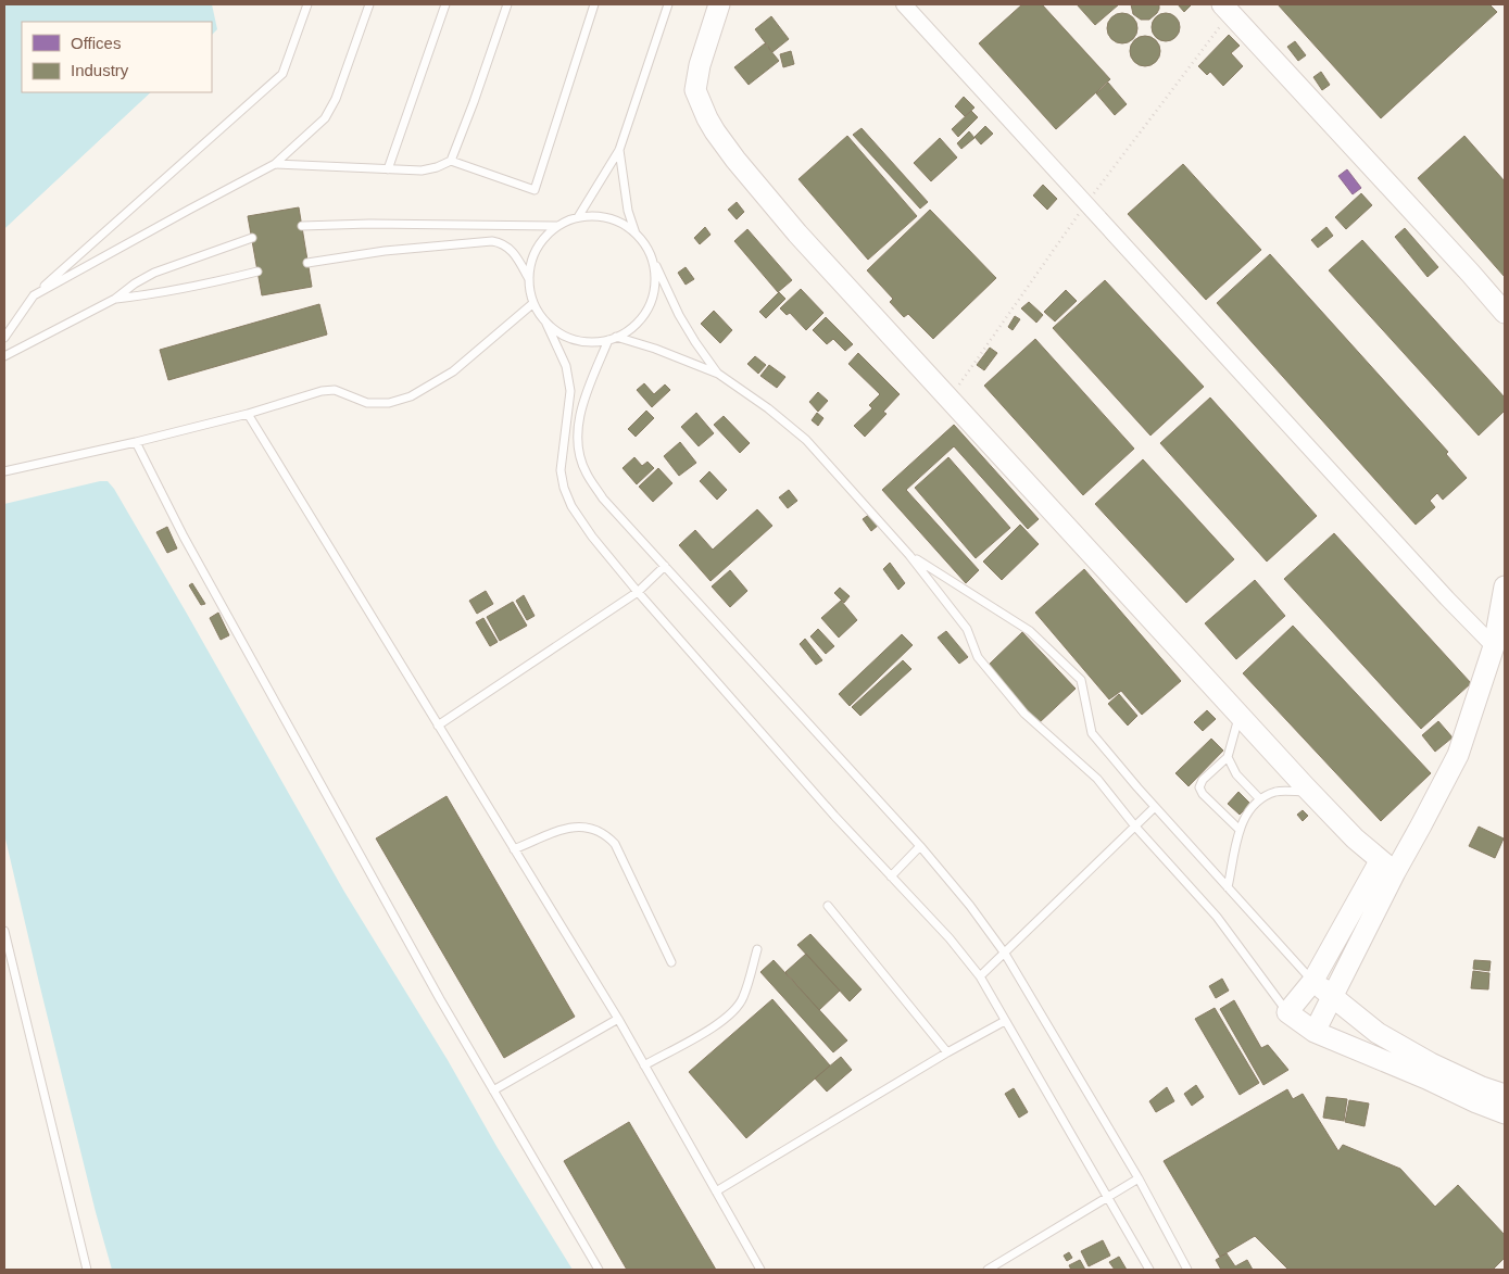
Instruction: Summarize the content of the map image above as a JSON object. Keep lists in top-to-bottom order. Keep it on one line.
{"legend":["Offices","Industry"]}
